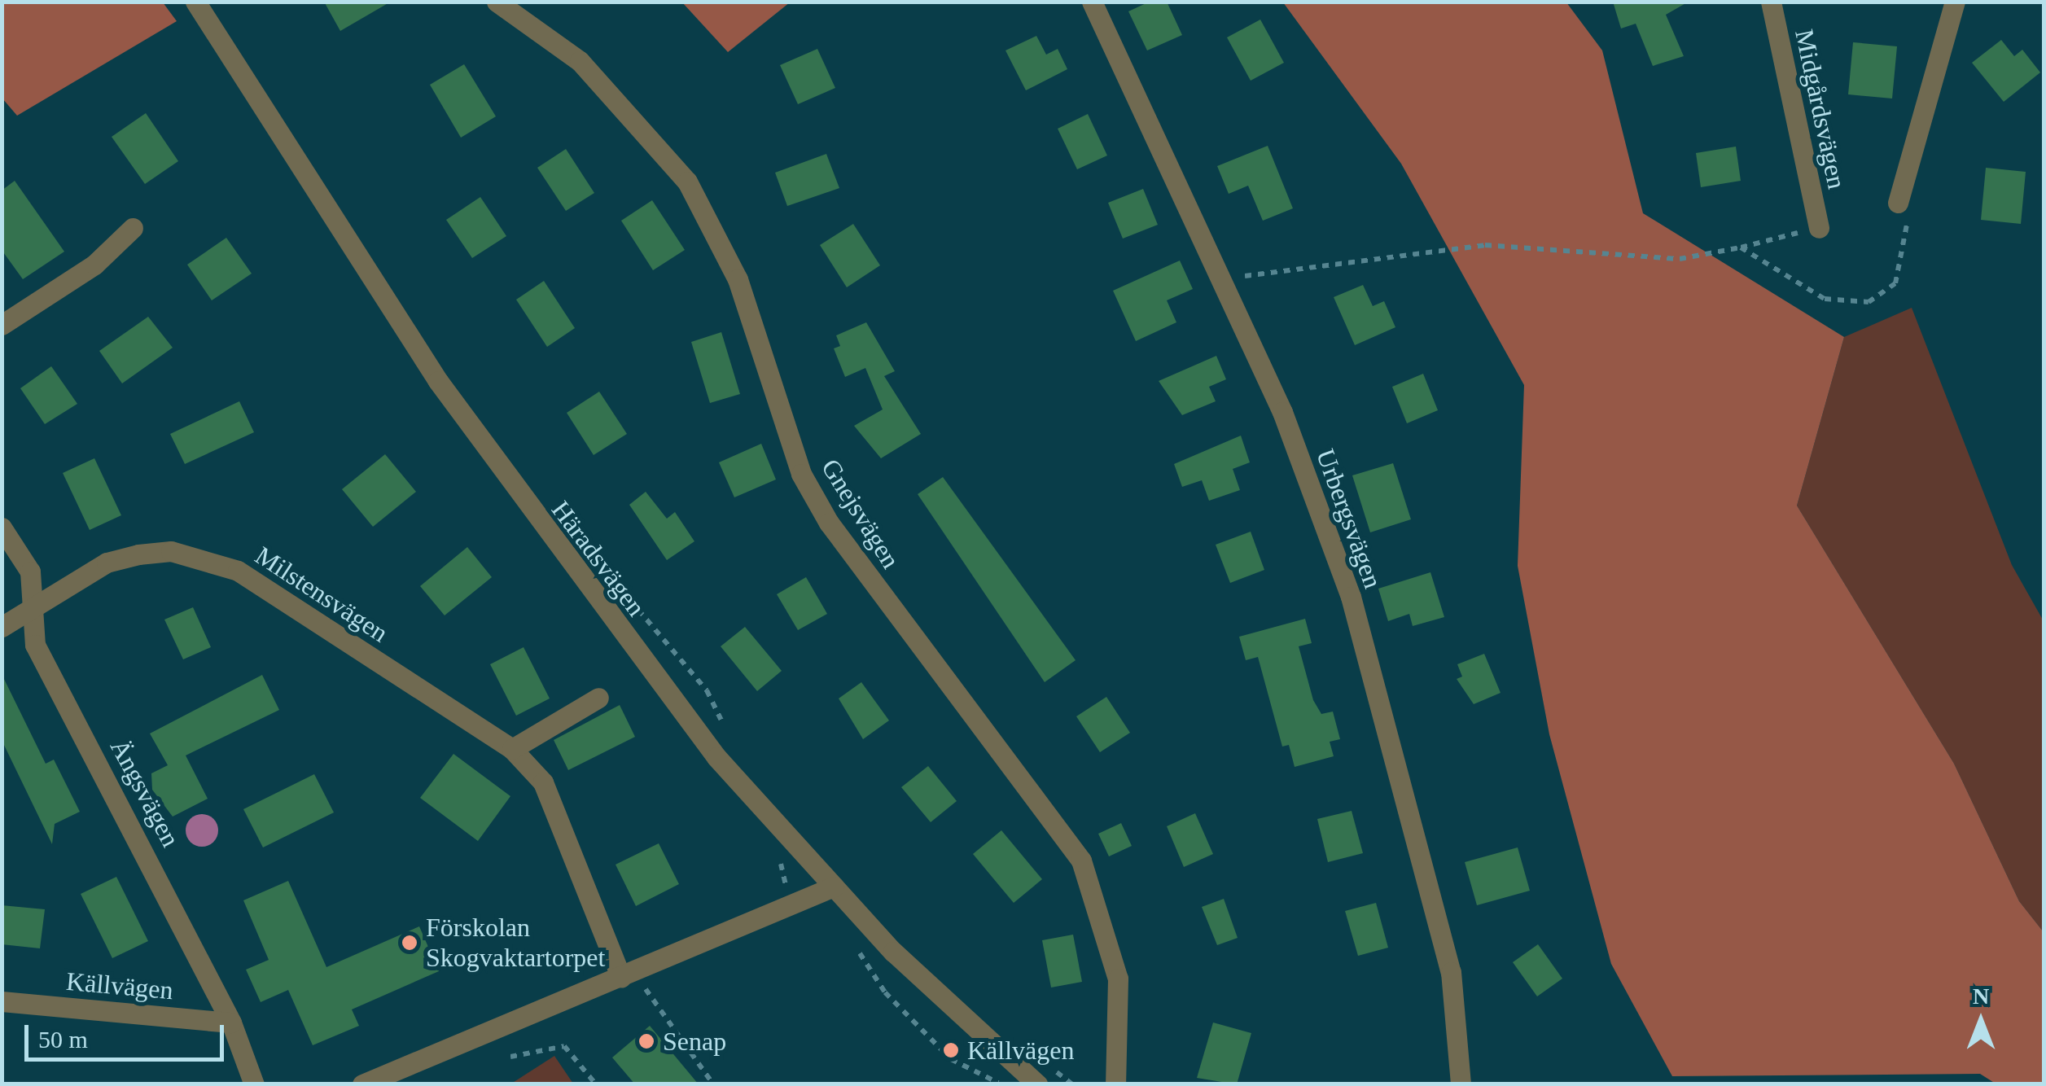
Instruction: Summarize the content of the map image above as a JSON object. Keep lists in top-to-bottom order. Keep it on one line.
{"streets":{"street":["Midgårdsvägen","Gnejsvägen","Urbergsvägen","Häradsvägen","Milstensvägen","Ängsvägen","Källvägen"]},"crossings":[["Milstensvägen","Ängsvägen"],["Ängsvägen","Källvägen"]],"places":["Förskolan Skogvaktartorpet","Senap","Källvägen"],"scale_bar":"50 m","north":"top"}
